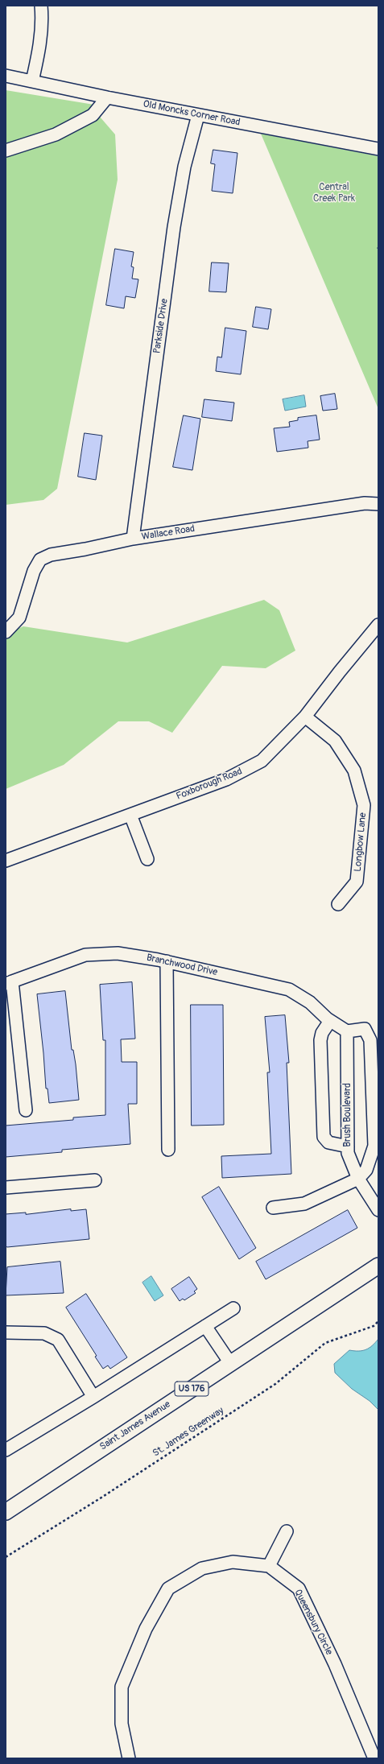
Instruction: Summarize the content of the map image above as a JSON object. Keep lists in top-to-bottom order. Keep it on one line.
{"streets":{"main road":["US 176","Saint James Avenue"],"street":["Old Moncks Corner Road","Parkside Drive","Wallace Road","Foxborough Road","Longbow Lane","Branchwood Drive","Brush Boulevard","Queensbury Circle"],"path":["St. James Greenway"]},"crossings":[["Old Moncks Corner Road","Parkside Drive"],["Parkside Drive","Wallace Road"],["Foxborough Road","Longbow Lane"],["Branchwood Drive","Brush Boulevard"]],"parks":["Central Creek Park"]}
